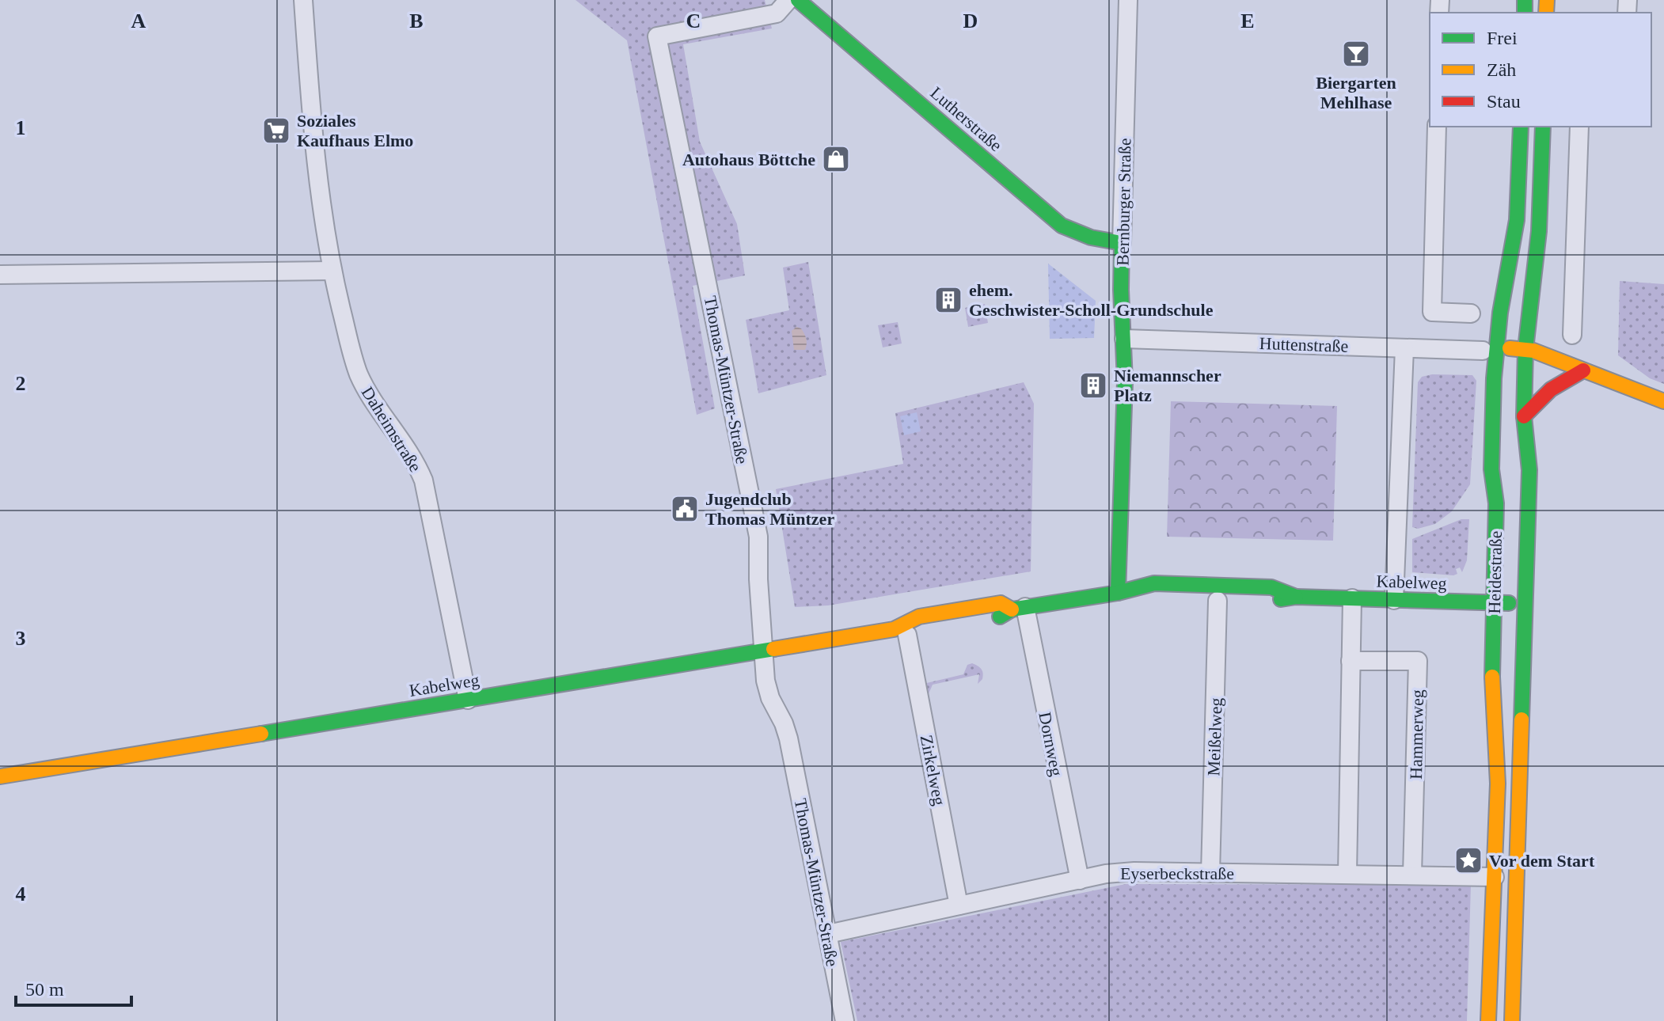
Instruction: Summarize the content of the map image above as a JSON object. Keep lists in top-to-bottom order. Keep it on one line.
{"streets":{"main road":["Lutherstraße","Bernburger Straße","Heidestraße","Kabelweg"],"street":["Huttenstraße","Thomas-Müntzer-Straße","Daheimstraße","Hammerweg","Meißelweg","Dornweg","Zirkelweg","Eyserbeckstraße"]},"crossings":[["Lutherstraße","Bernburger Straße"],["Bernburger Straße","Huttenstraße"],["Bernburger Straße","Kabelweg"],["Huttenstraße","Heidestraße"],["Thomas-Müntzer-Straße","Kabelweg"],["Thomas-Müntzer-Straße","Eyserbeckstraße"],["Daheimstraße","Kabelweg"],["Heidestraße","Kabelweg"],["Heidestraße","Eyserbeckstraße"],["Kabelweg","Dornweg"],["Kabelweg","Zirkelweg"],["Hammerweg","Eyserbeckstraße"],["Meißelweg","Eyserbeckstraße"],["Dornweg","Eyserbeckstraße"],["Zirkelweg","Eyserbeckstraße"]],"places":{"bar":["Biergarten Mehlhase"],"supermarket":["Soziales Kaufhaus Elmo"],"shop":["Autohaus Böttche"],"building":["ehem. Geschwister-Scholl-Grundschule","Niemannscher Platz"],"public building":["Jugendclub Thomas Müntzer"],"place":["Vor dem Start"]},"legend":["Frei","Zäh","Stau"],"scale_bar":"50 m","grid":{"columns":["A","B","C","D","E"],"rows":["1","2","3","4"]}}
